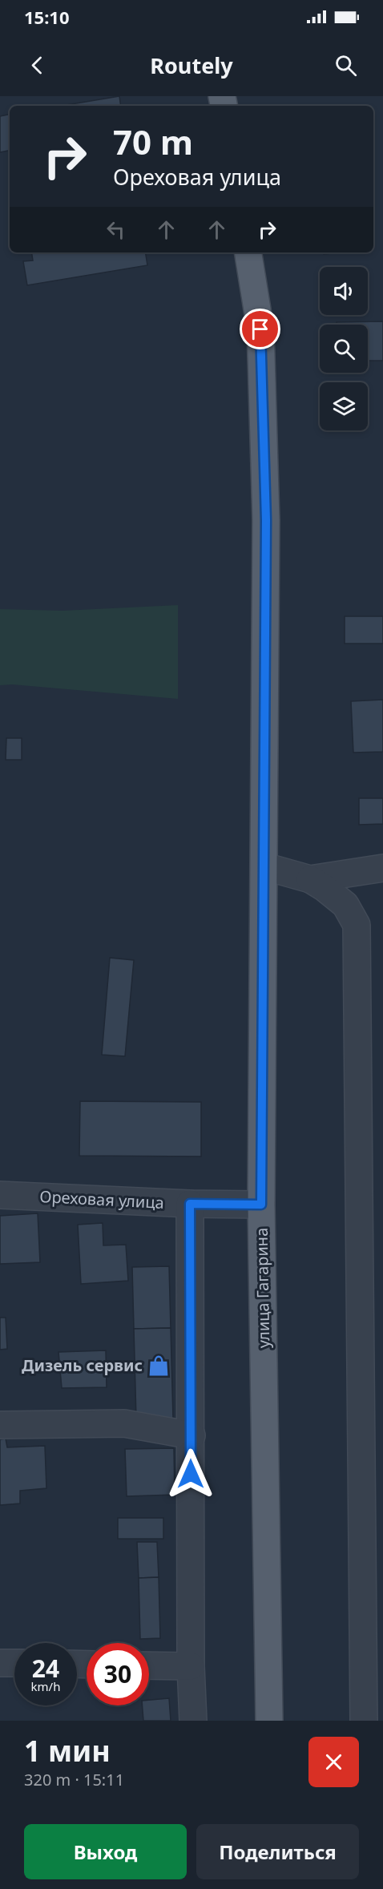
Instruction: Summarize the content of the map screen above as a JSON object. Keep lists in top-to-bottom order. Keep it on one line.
{"streets":{"main road":["улица Гагарина"],"street":["Ореховая улица"]},"crossings":[["Ореховая улица","улица Гагарина"]],"places":{"shop":["Дизель сервис"]},"page":{"status":"15:10","header":"Routely","turn":["70 m","Ореховая улица"],"speed":"24 km/h","limit":"30","heading":["1 мин","320 m · 15:11"],"buttons":["Выход","Поделиться"]}}
